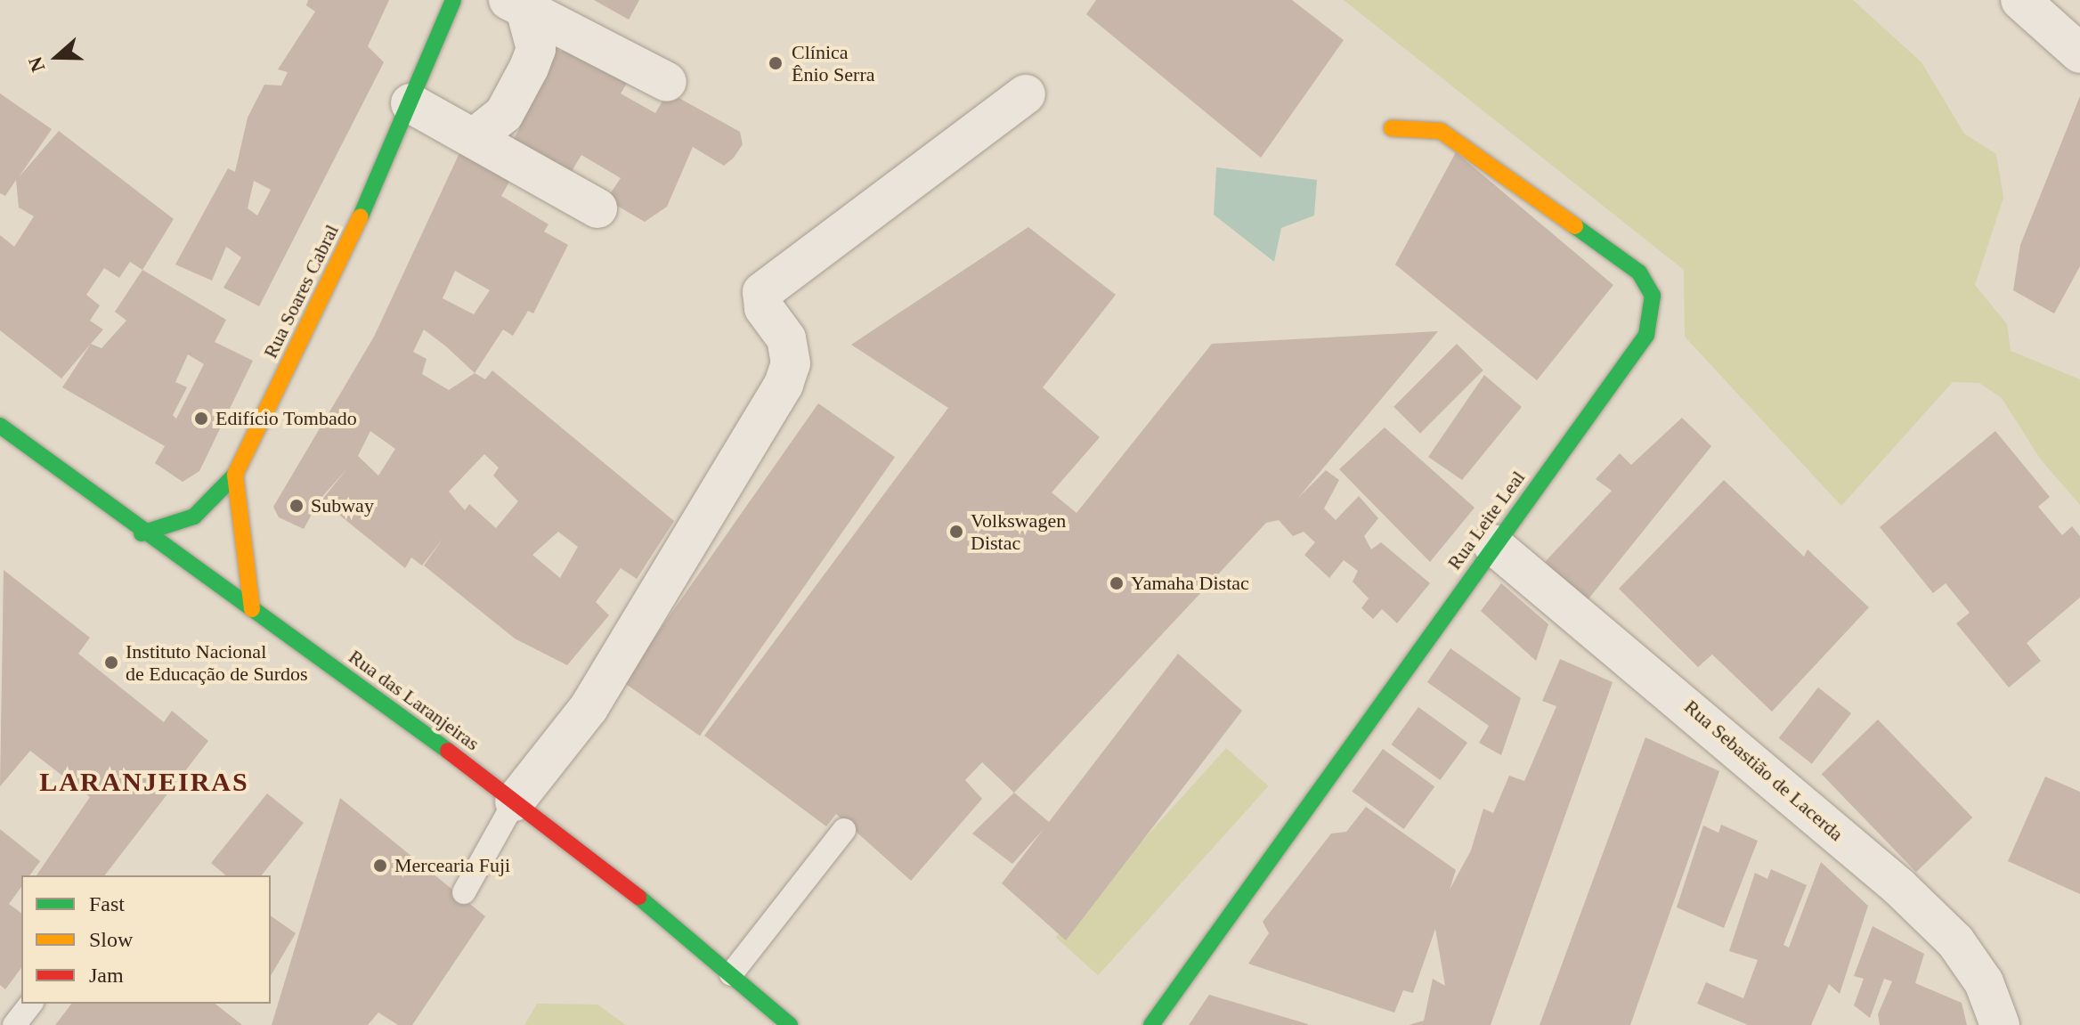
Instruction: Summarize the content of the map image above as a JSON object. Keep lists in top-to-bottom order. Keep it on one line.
{"streets":{"main road":["Rua Soares Cabral","Rua Leite Leal","Rua das Laranjeiras"],"street":["Rua Sebastião de Lacerda"]},"crossings":[["Rua Leite Leal","Rua Sebastião de Lacerda"]],"districts":["LARANJEIRAS"],"places":["Clínica Ênio Serra","Edifício Tombado","Subway","Volkswagen Distac","Yamaha Distac","Instituto Nacional de Educação de Surdos","Mercearia Fuji"],"legend":["Fast","Slow","Jam"],"north":"left"}
